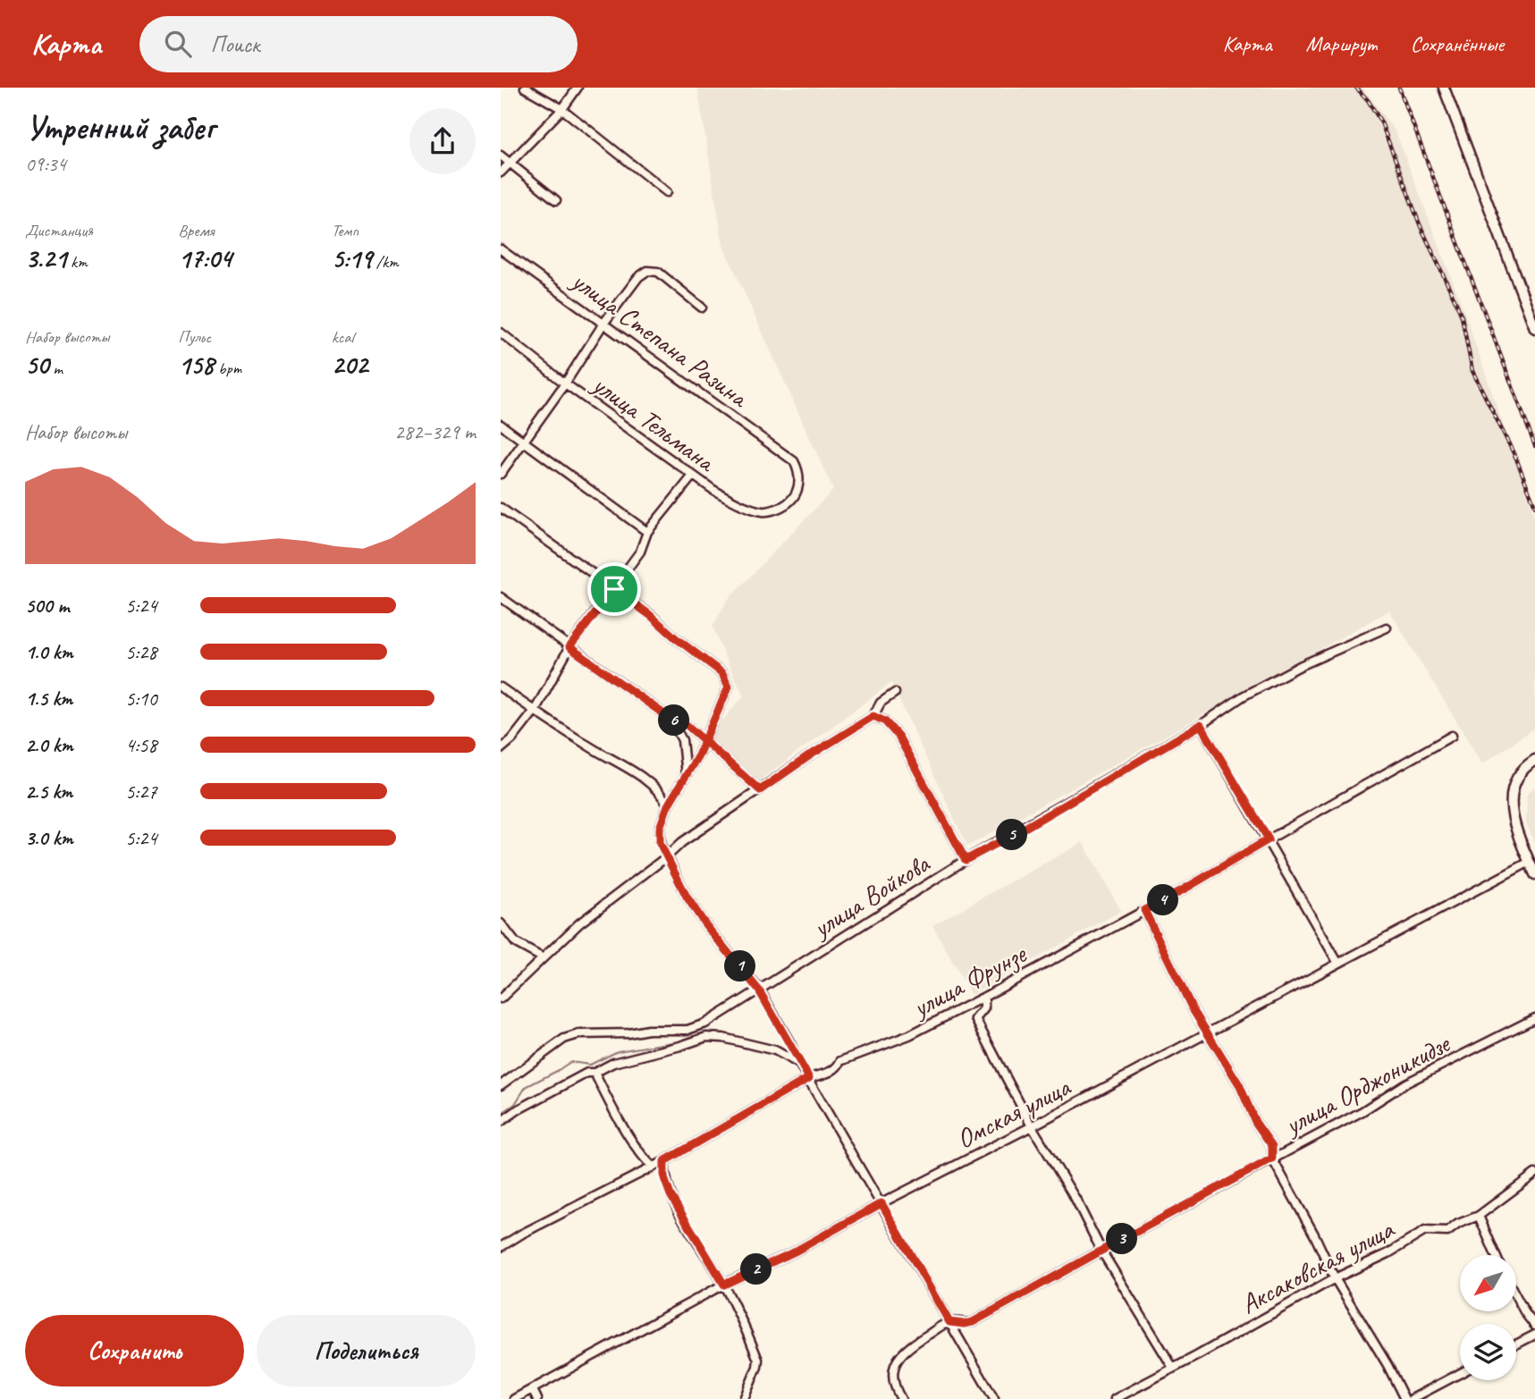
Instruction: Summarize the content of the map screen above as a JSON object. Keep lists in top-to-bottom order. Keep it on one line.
{"streets":{"street":["улица Степана Разина","улица Тельмана","улица Войкова","улица Фрунзе","улица Орджоникидзе","Омская улица","Аксаковская улица"]},"crossings":[["улица Степана Разина","улица Тельмана"]],"north":"bottom left","page":{"header":"Карта","search":"Поиск","nav":["Карта","Маршрут","Сохранённые"],"heading":["Утренний забег","09:34"],"stats":[["Дистанция","3.21 km"],["Время","17:04"],["Темп","5:19 /km"],["Набор высоты","50 m"],["Пульс","158 bpm"],["kcal","202"]],"chart":["Набор высоты","282–329 m"],"list":[{"name":"500 m","note":"5:24"},{"name":"1.0 km","note":"5:28"},{"name":"1.5 km","note":"5:10"},{"name":"2.0 km","note":"4:58"},{"name":"2.5 km","note":"5:27"},{"name":"3.0 km","note":"5:24"}],"pins":["6","5","4","1","3","2"],"buttons":["Сохранить","Поделиться"]}}
